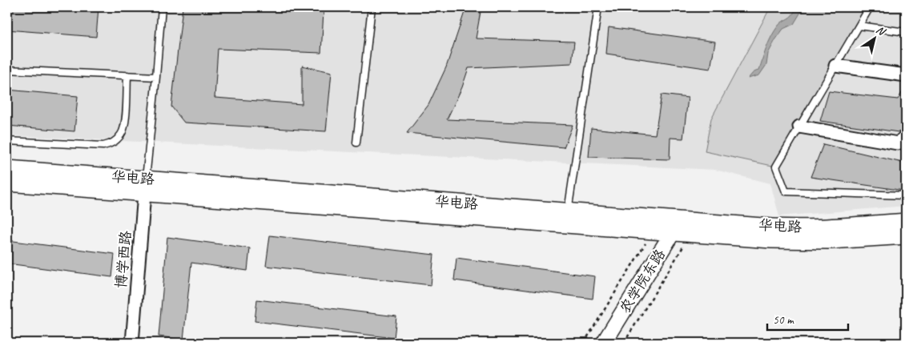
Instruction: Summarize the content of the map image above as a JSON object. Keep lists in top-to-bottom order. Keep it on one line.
{"streets":{"street":["华电路","博学西路","农学院东路"]},"crossings":[["华电路","博学西路"],["华电路","农学院东路"]],"scale_bar":"50 m","north":"top right"}
